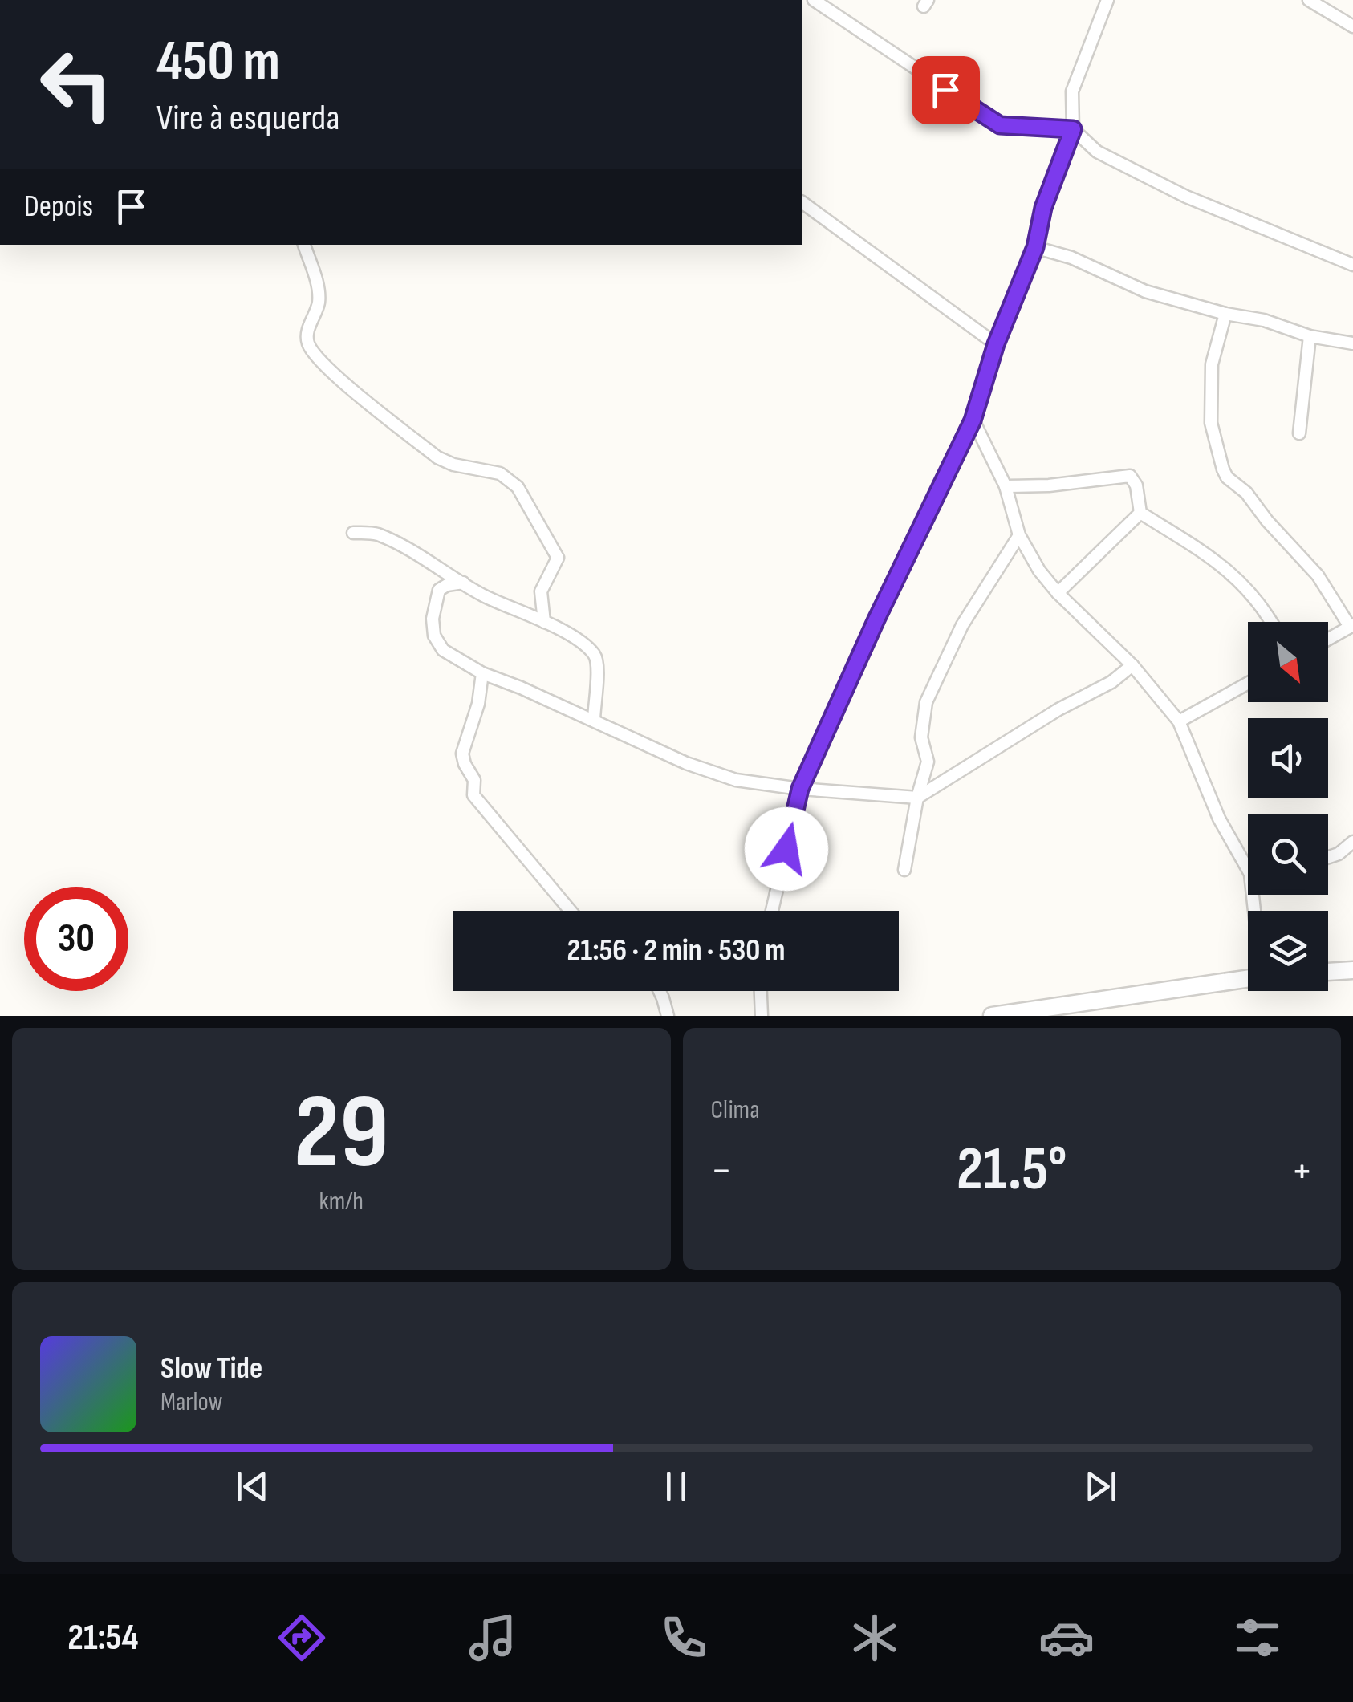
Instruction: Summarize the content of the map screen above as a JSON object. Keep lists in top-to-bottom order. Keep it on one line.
{"north":"bottom right","page":{"turn":["450 m","Vire à esquerda"],"then":"Depois","limit":"30","trip":"21:56 · 2 min · 530 m","tile":[["29","km/h"],"Clima"],"heat":["−","21.5°","+"],"song":["Slow Tide","Marlow"],"tabs":"21:54"}}
